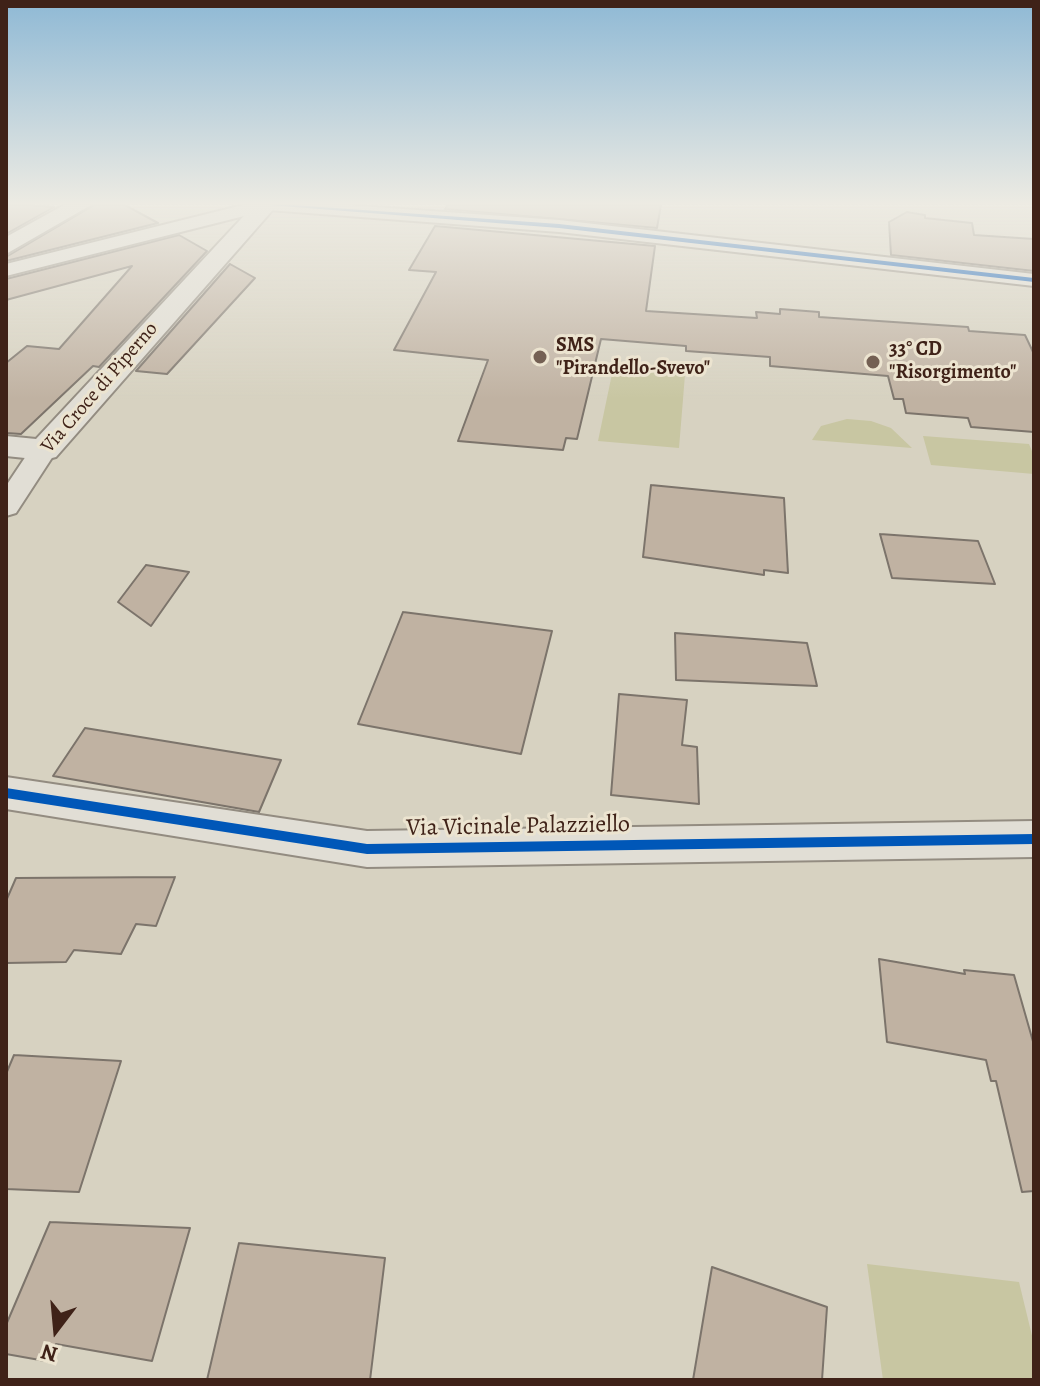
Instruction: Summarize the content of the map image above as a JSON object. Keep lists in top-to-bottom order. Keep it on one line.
{"streets":{"street":["Via Croce di Piperno","Via Vicinale Palazziello"]},"places":["SMS \"Pirandello-Svevo\"","33° CD \"Risorgimento\""],"north":"bottom"}
